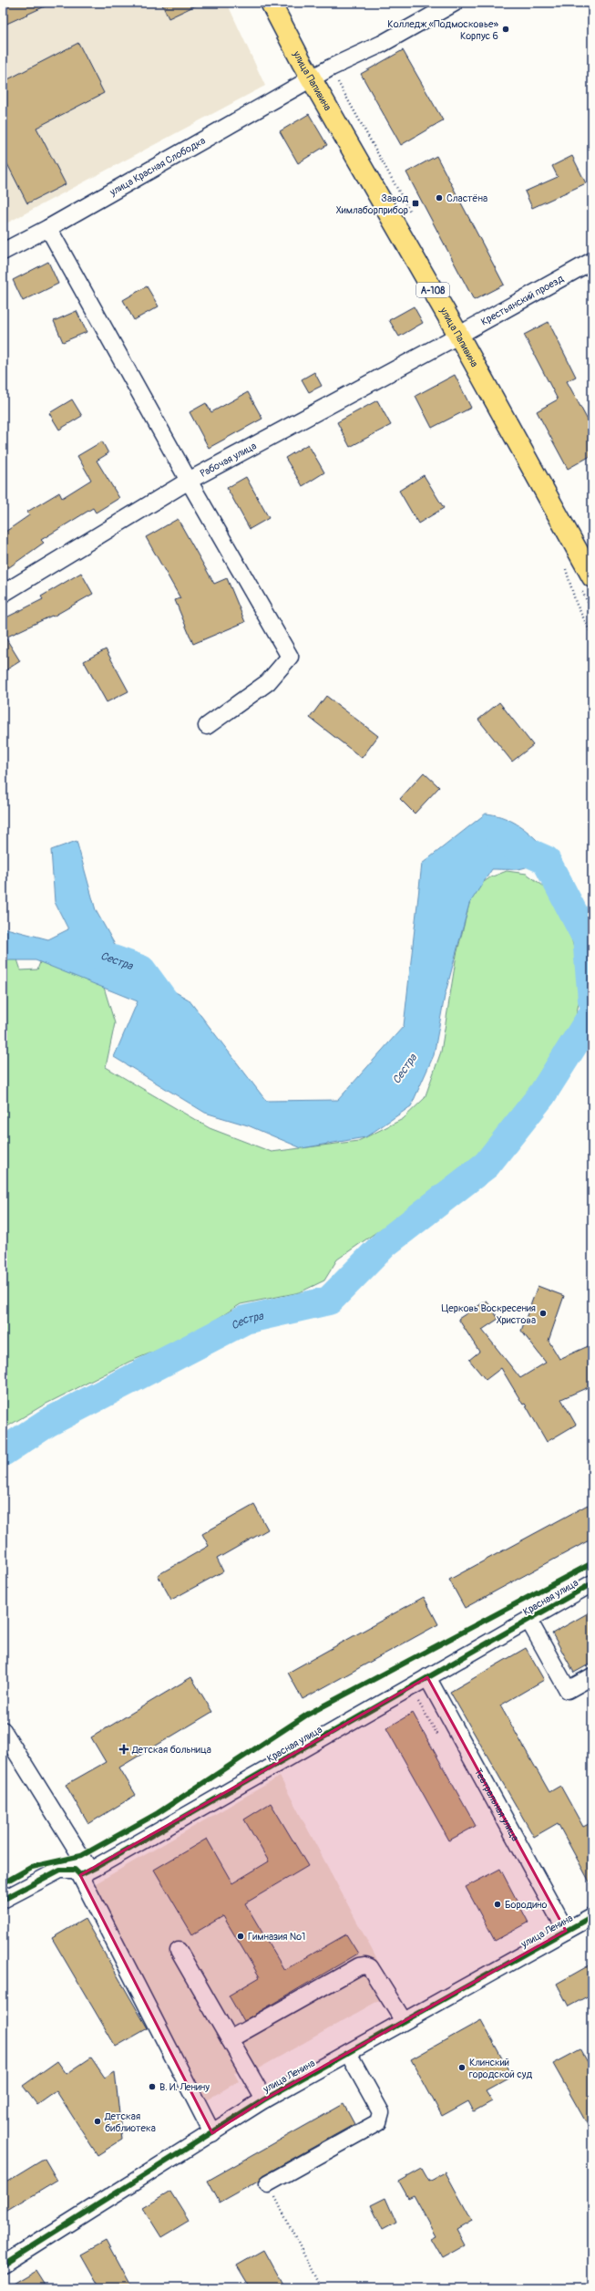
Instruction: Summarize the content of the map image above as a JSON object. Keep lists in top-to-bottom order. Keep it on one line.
{"streets":{"highway":["улица Папивина","А-108"],"street":["улица Красная Слободка","Крестьянский проезд","Рабочая улица","Красная улица","Театральная улица","улица Ленина"]},"crossings":[["улица Папивина","улица Красная Слободка"],["улица Папивина","Крестьянский проезд"],["улица Папивина","Рабочая улица"],["Крестьянский проезд","Рабочая улица"],["Красная улица","Театральная улица"],["Театральная улица","улица Ленина"]],"water":["Сестра"],"places":{"other":["Колледж «Подмосковье» Корпус 6","Сластёна","Церковь Воскресения Христова","Бородино","Гимназия №1","Клинский городской суд","В. И. Ленину","Детская библиотека"],"transit":["Завод Химлаборприбор"],"health":["Детская больница"]}}
